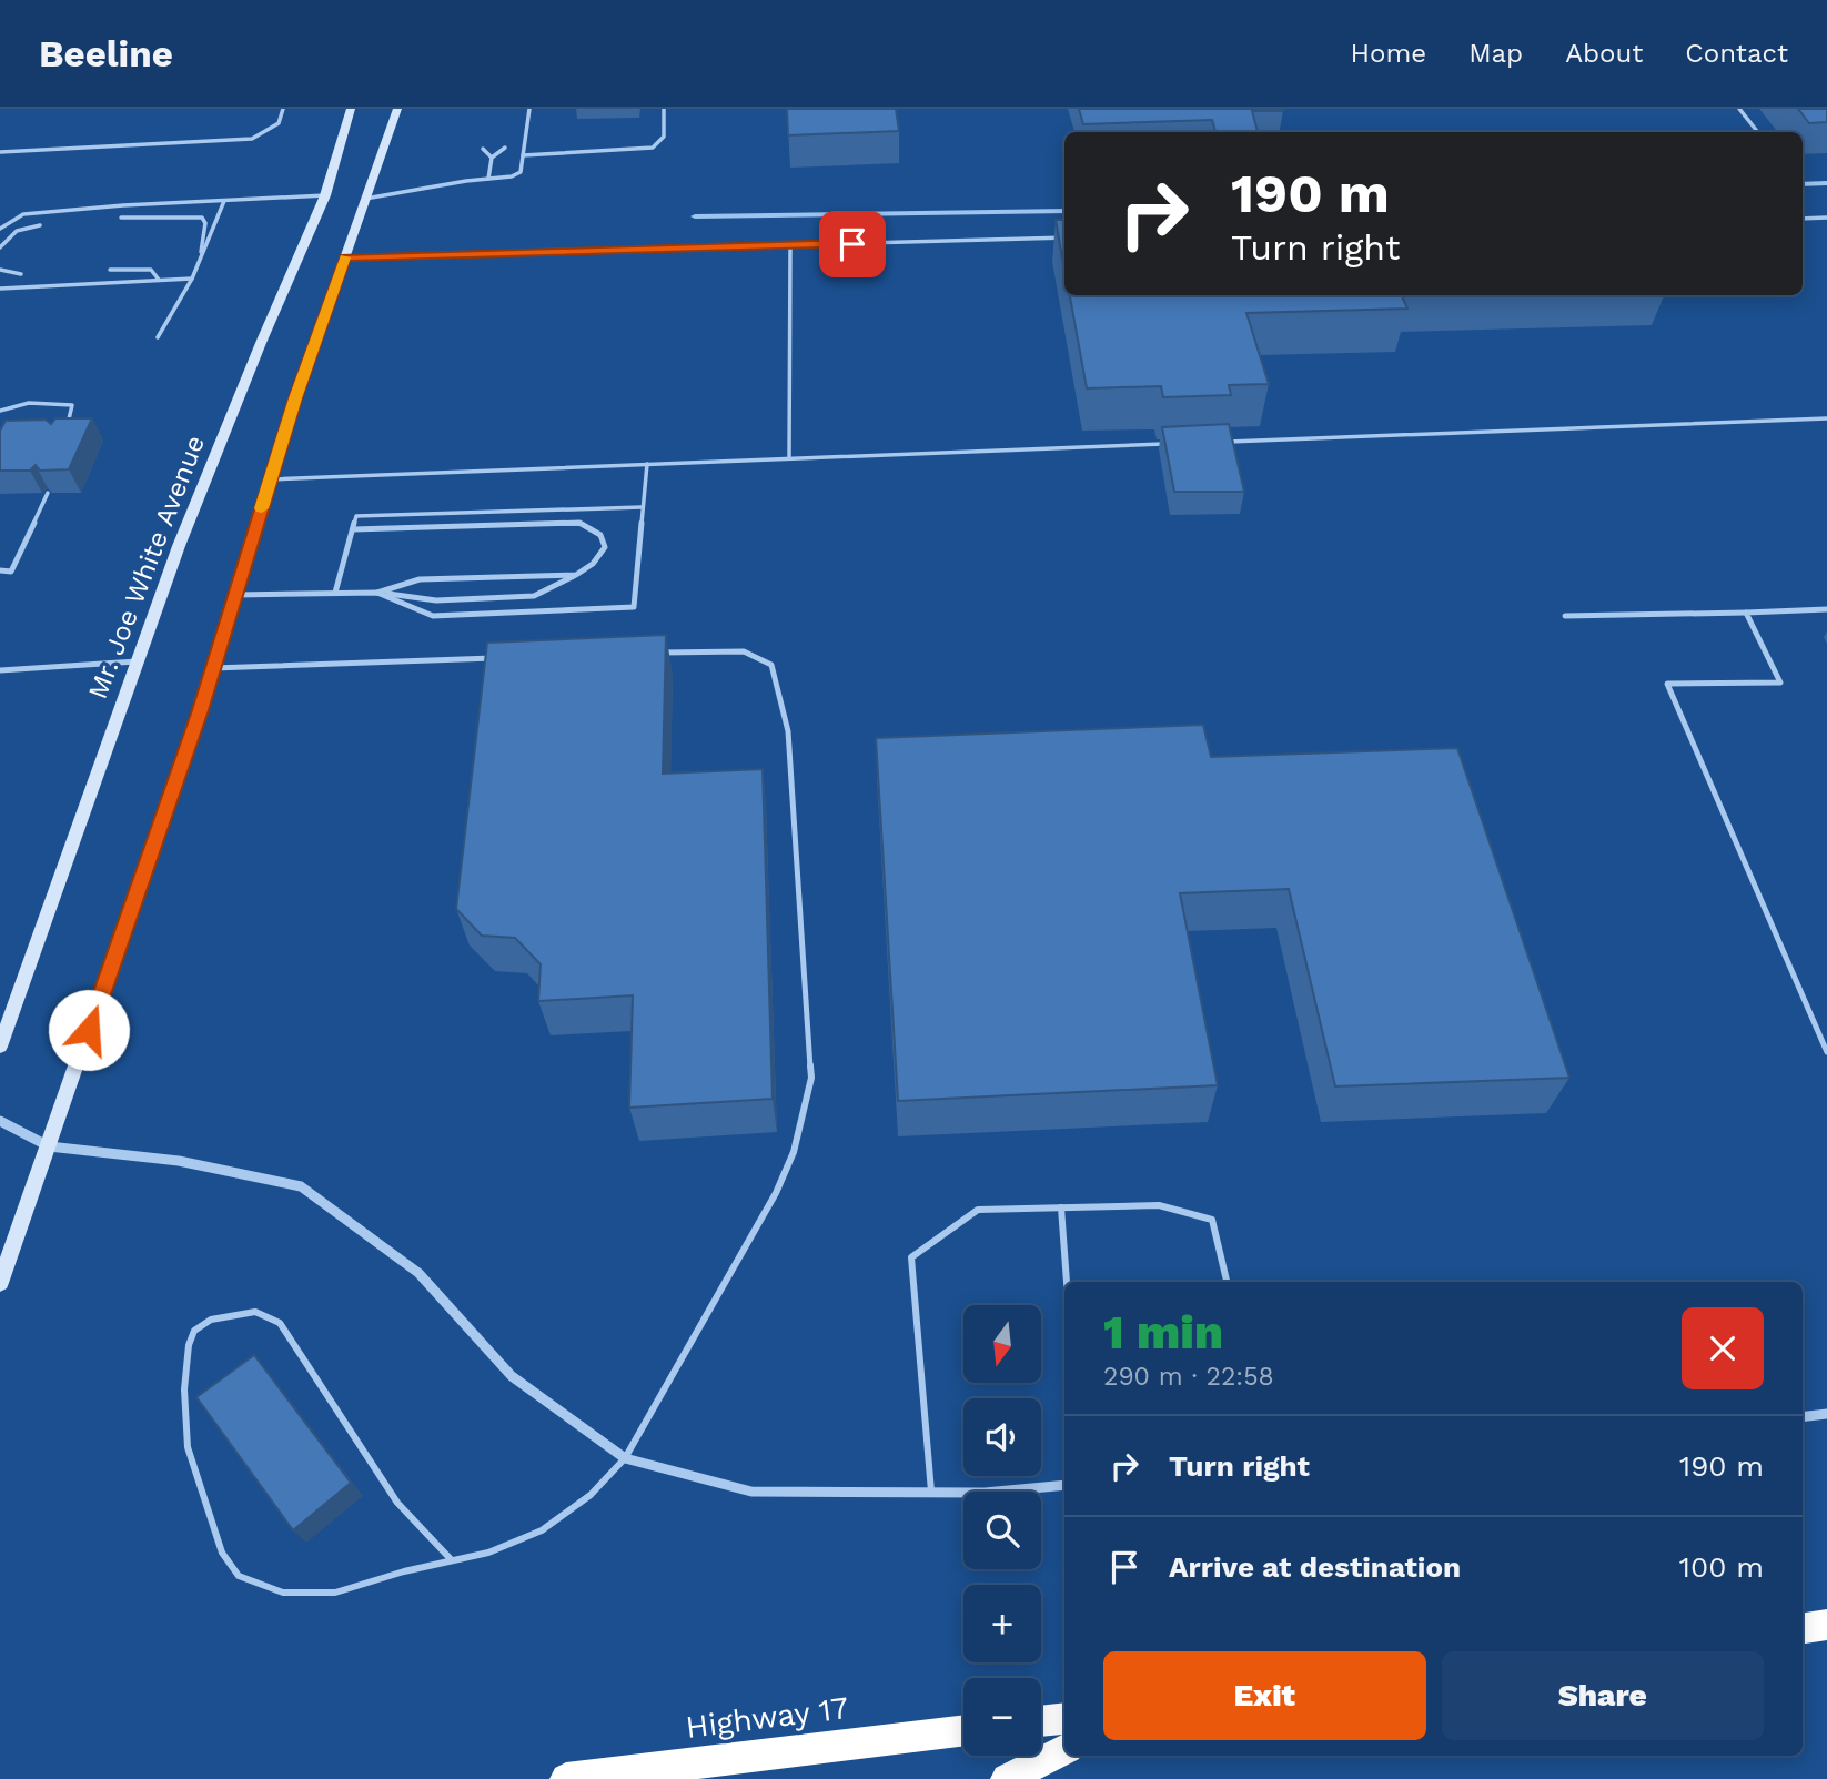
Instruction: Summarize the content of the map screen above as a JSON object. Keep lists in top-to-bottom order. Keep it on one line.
{"streets":{"highway":["Highway 17"],"main road":["Mr. Joe White Avenue"]},"north":"bottom","page":{"header":"Beeline","nav":["Home","Map","About","Contact"],"turn":["190 m","Turn right"],"heading":["1 min","290 m · 22:58"],"map_buttons":["+","−"],"list":[{"name":"Turn right","value":"190 m"},{"name":"Arrive at destination","value":"100 m"}],"buttons":["Exit","Share"]}}
